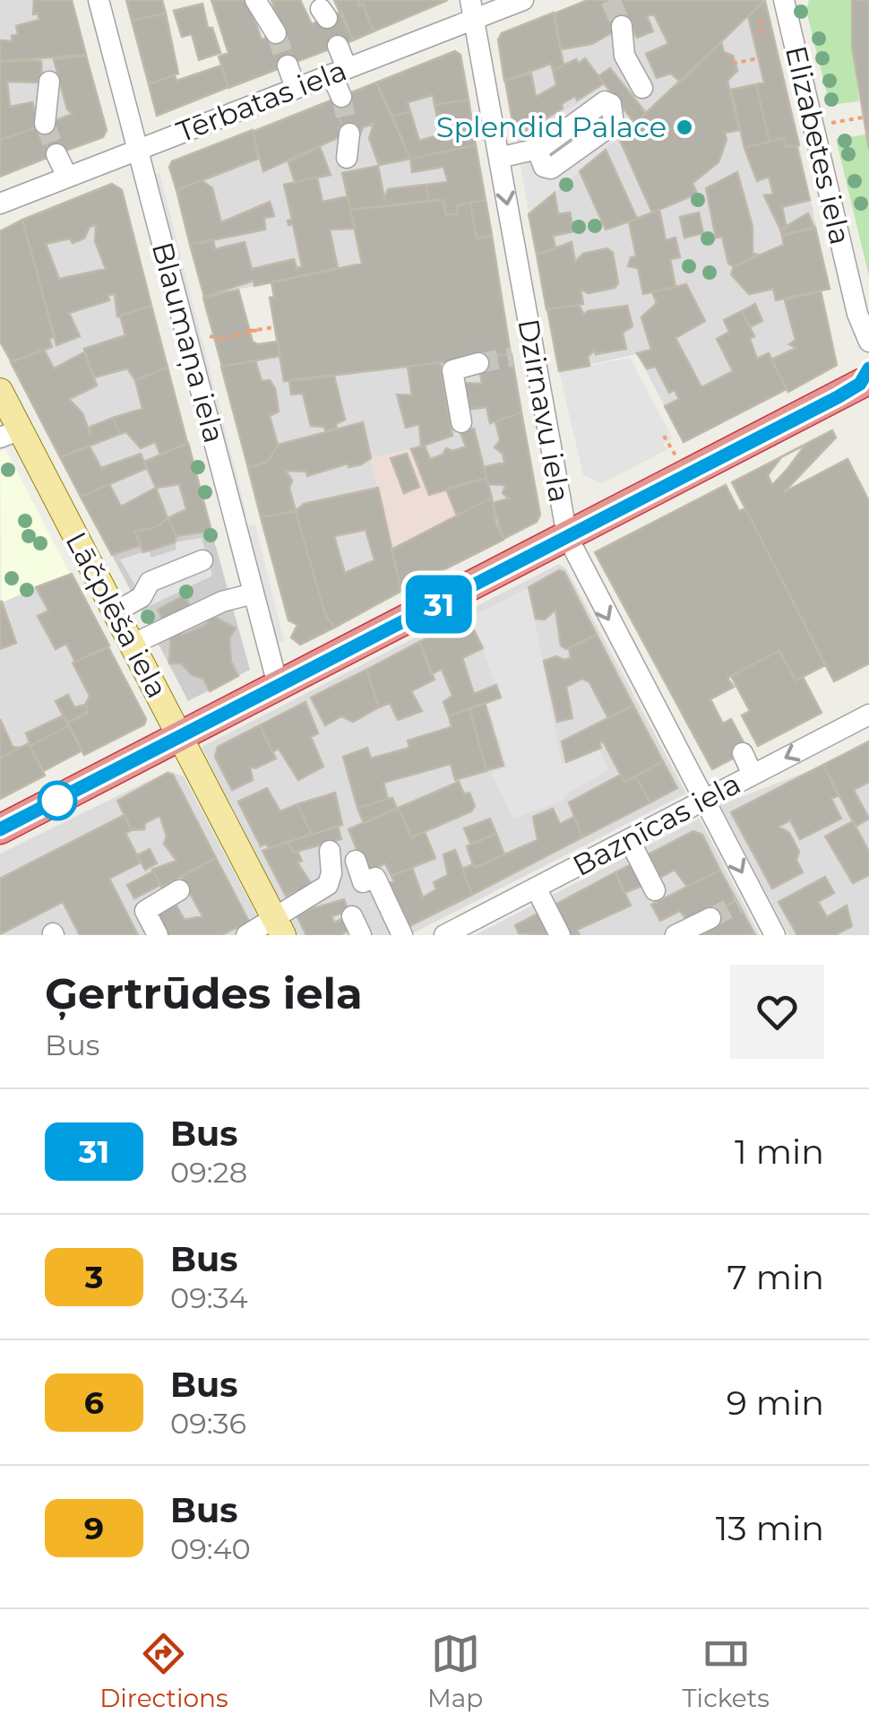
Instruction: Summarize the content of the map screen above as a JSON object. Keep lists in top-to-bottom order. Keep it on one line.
{"streets":{"main road":["Lāčplēša iela"],"street":["Tērbatas iela","Elizabetes iela","Blaumaņa iela","Dzirnavu iela","Baznīcas iela"]},"crossings":[["Tērbatas iela","Blaumaņa iela"],["Tērbatas iela","Dzirnavu iela"],["Dzirnavu iela","Baznīcas iela"]],"one_way":["Dzirnavu iela"],"places":["Splendid Palace"],"lines":["bus line 31"],"page":{"on_map":"31","heading":["Ģertrūdes iela","Bus"],"list":[{"mark":"31","name":"Bus","note":"09:28","value":"1 min"},{"mark":"3","name":"Bus","note":"09:34","value":"7 min"},{"mark":"6","name":"Bus","note":"09:36","value":"9 min"},{"mark":"9","name":"Bus","note":"09:40","value":"13 min"}],"tabs":["Directions","Map","Tickets"]}}
